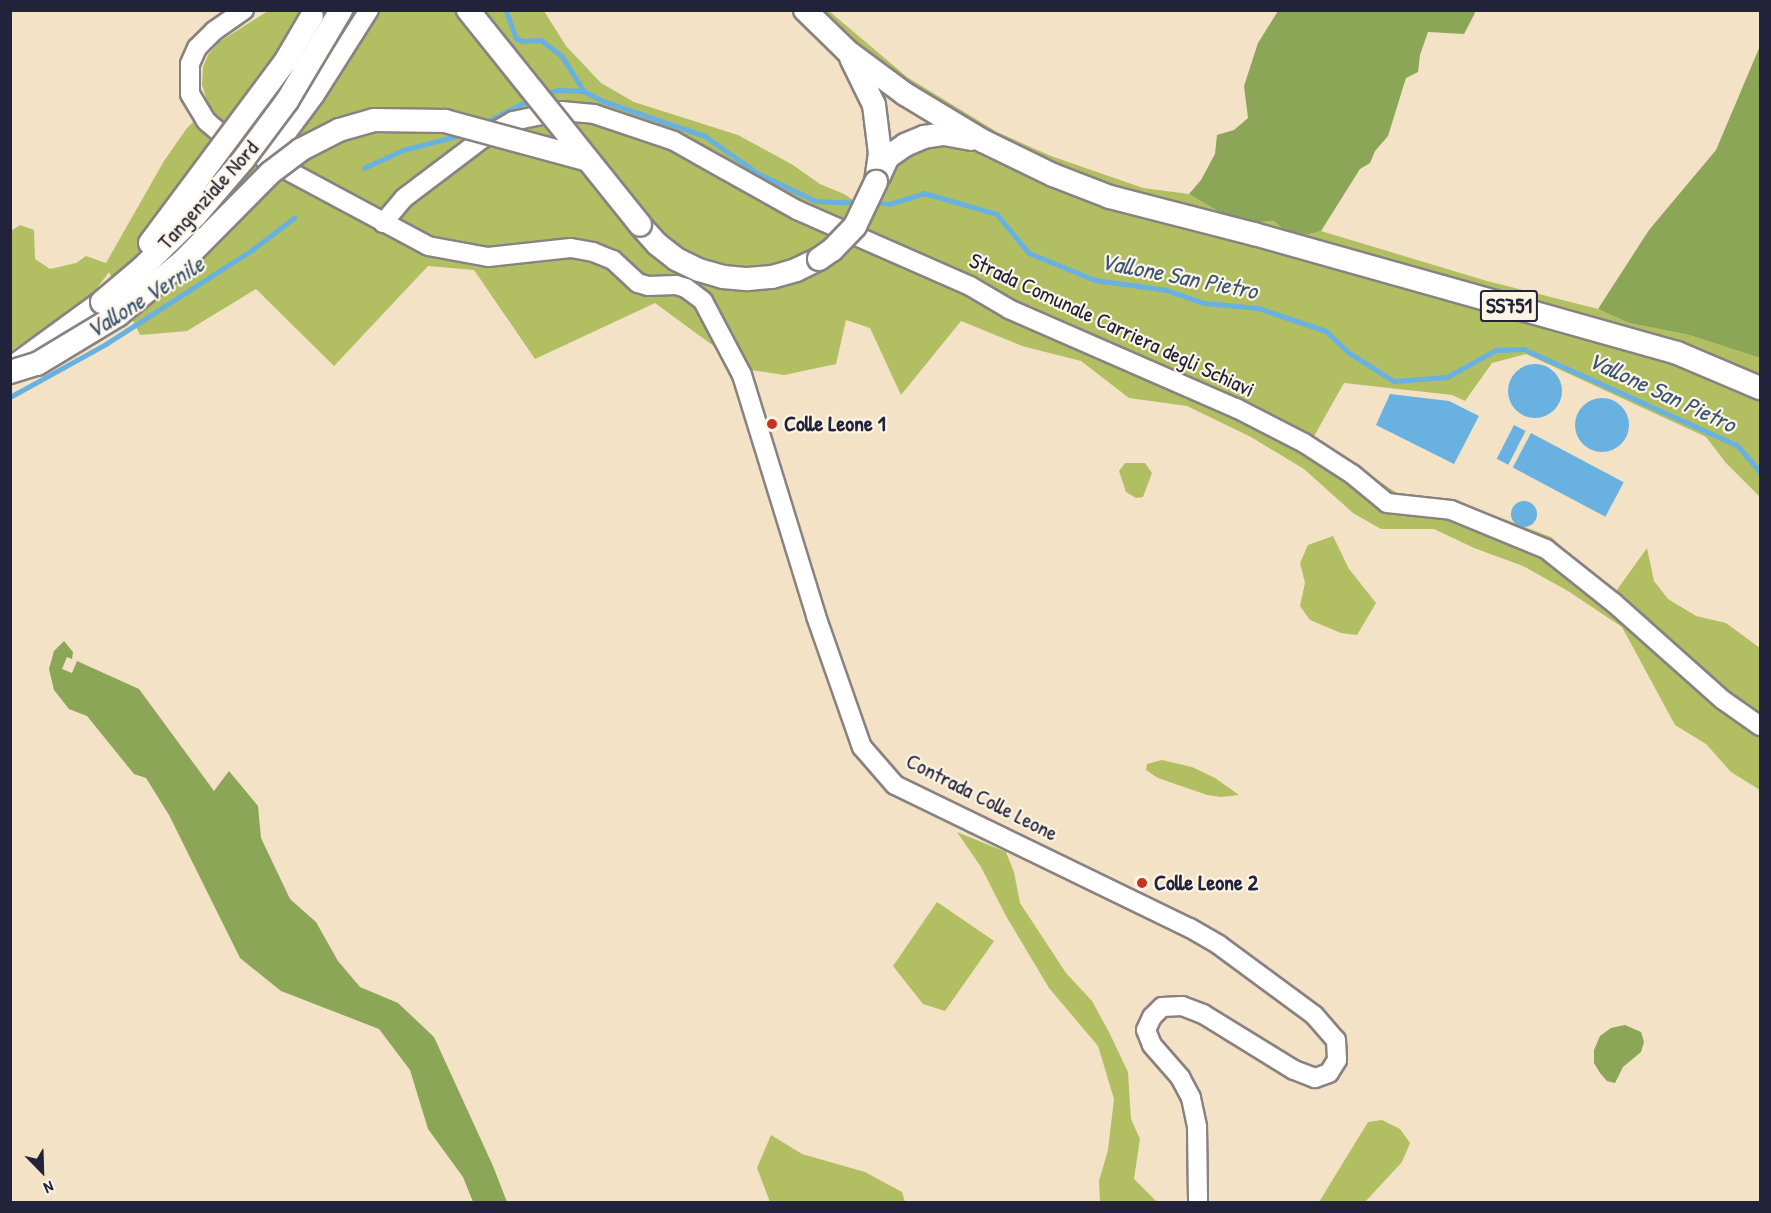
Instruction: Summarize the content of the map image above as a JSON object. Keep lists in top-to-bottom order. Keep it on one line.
{"streets":{"main road":["Tangenziale Nord","SS751"],"street":["Strada Comunale Carriera degli Schiavi","Contrada Colle Leone"]},"crossings":[["Strada Comunale Carriera degli Schiavi","Contrada Colle Leone"]],"water":["Vallone San Pietro","Vallone Vernile"],"places":["Colle Leone 1","Colle Leone 2"],"north":"bottom right"}
